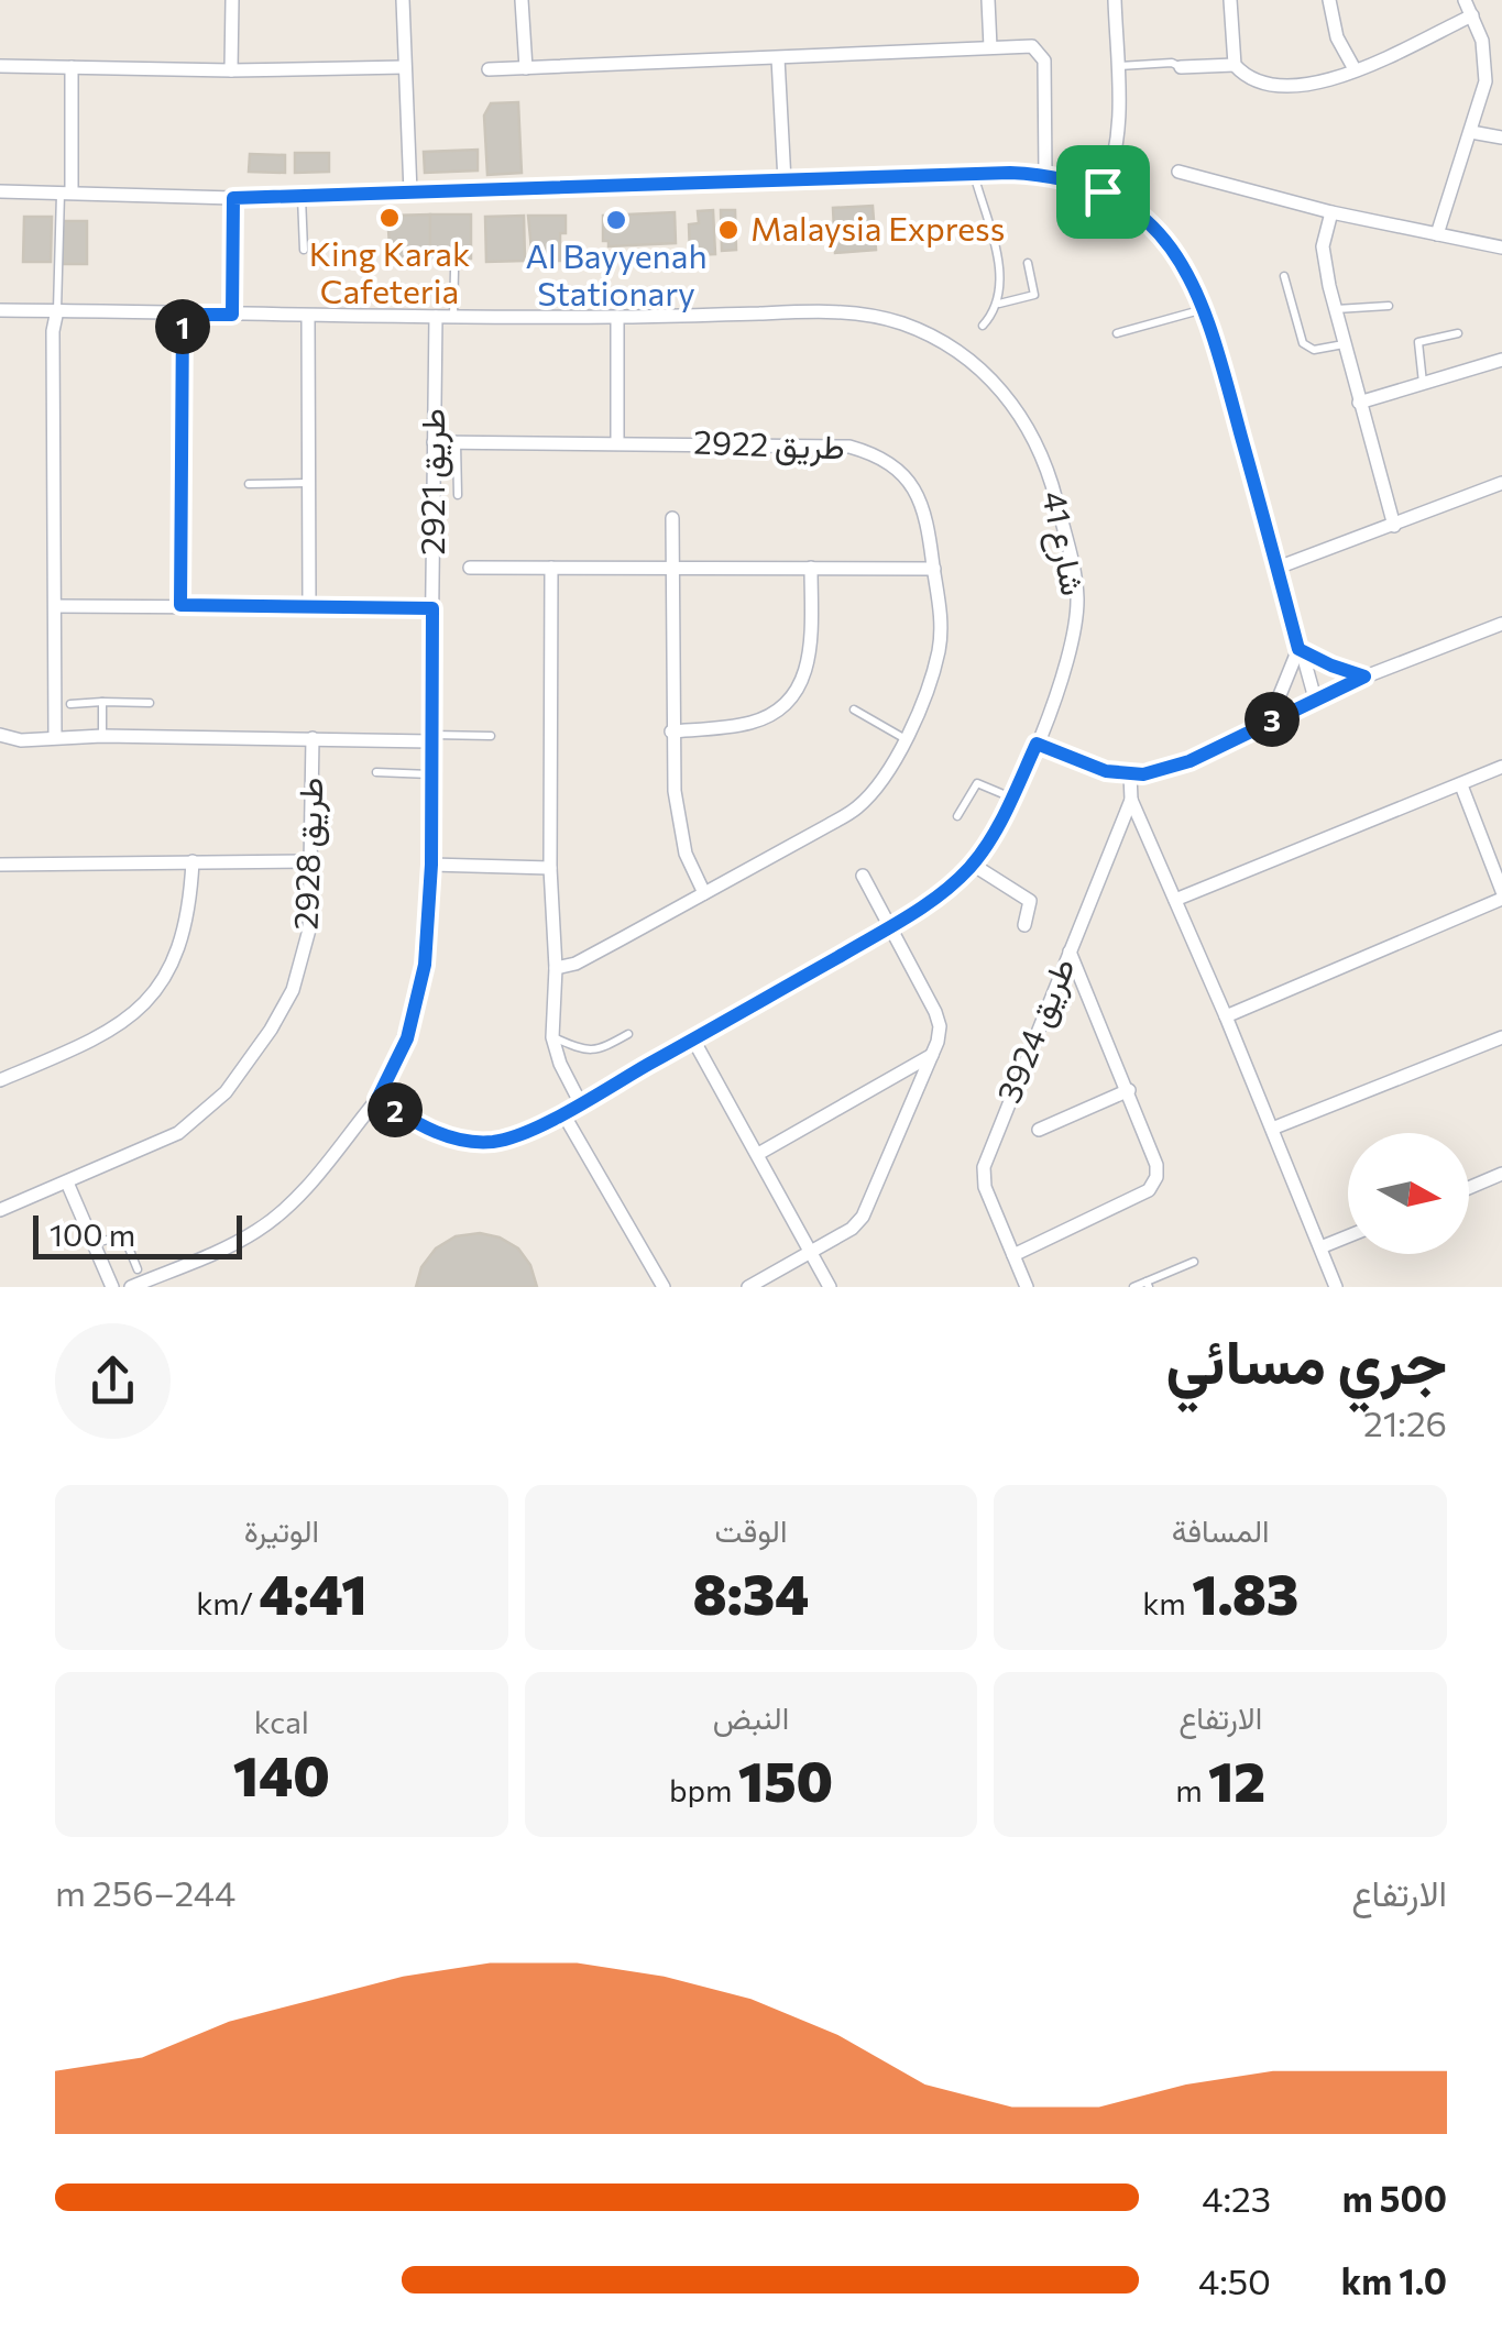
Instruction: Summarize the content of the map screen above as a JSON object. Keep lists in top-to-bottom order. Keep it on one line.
{"streets":{"street":["طريق 2922","طريق 2921","شارع 41","طريق 2928","طريق 3924"]},"crossings":[["طريق 2922","طريق 2921"],["طريق 2921","شارع 41"]],"places":["King Karak Cafeteria","Al Bayyenah Stationary","Malaysia Express"],"scale_bar":"100 m","north":"right","page":{"pins":["1","3","2"],"scale":"100 m","heading":["جري مسائي","21:26"],"stats":[["المسافة","1.83 km"],["الوقت","8:34"],["الوتيرة","4:41 /km"],["الارتفاع","12 m"],["النبض","150 bpm"],["kcal","140"]],"chart":["الارتفاع","244–256 m"],"list":[{"name":"500 m","note":"4:23"},{"name":"1.0 km","note":"4:50"}]}}
